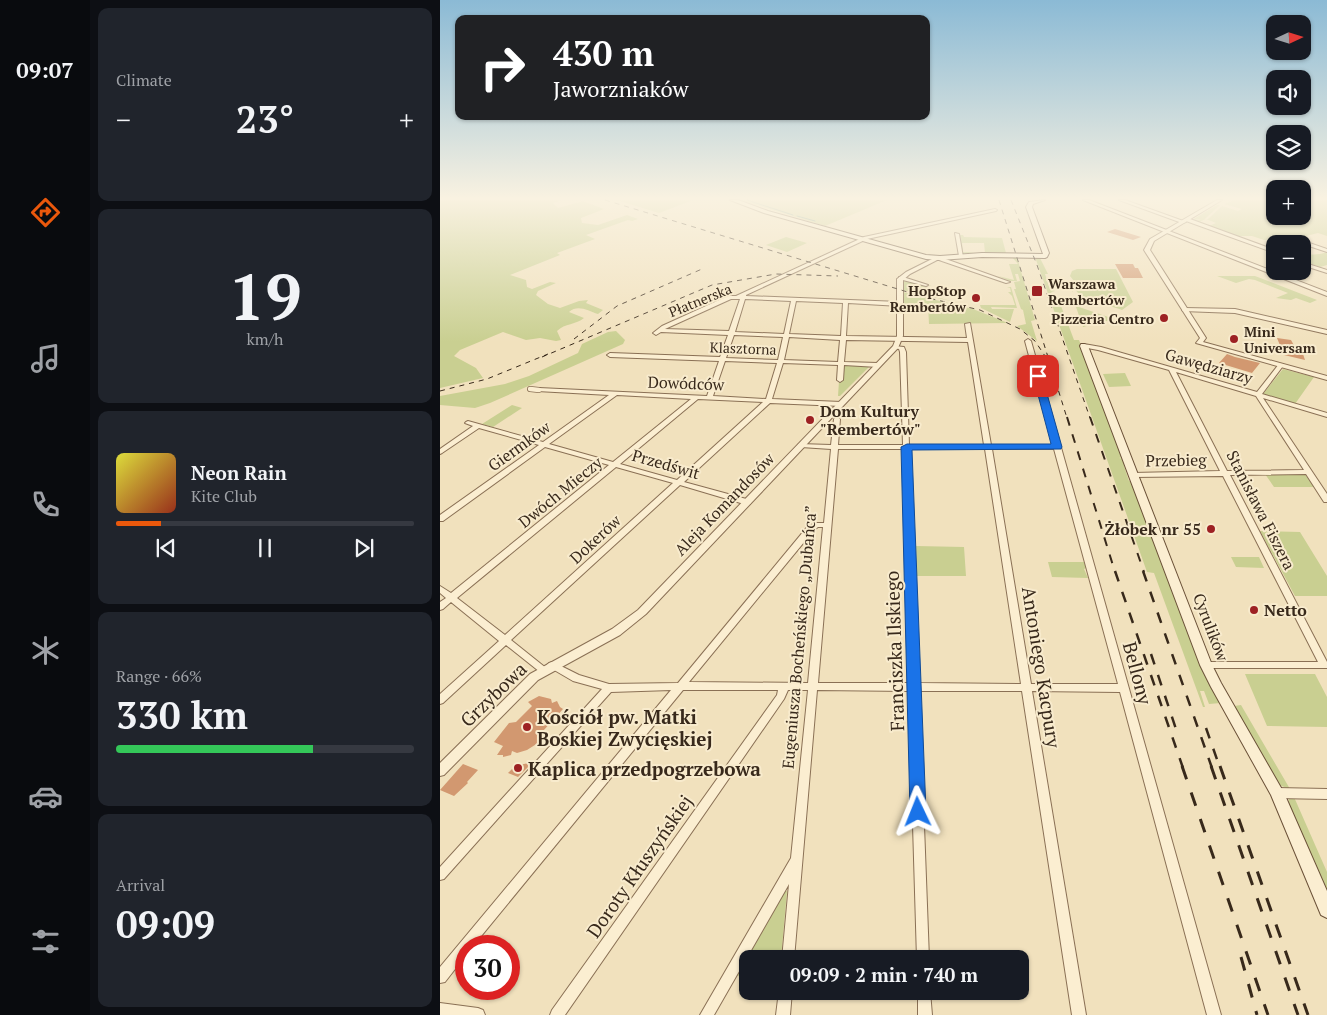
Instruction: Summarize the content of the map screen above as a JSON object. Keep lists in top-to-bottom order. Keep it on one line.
{"streets":{"main road":["Cyrulików"],"street":["Płatnerska","Klasztorna","Gawędziarzy","Dowódców","Giermków","Przebieg","Przedświt","Dwóch Mieczy","Aleja Komandosów","Stanisława Fiszera","Dokerów","Eugeniusza Bocheńskiego „Dubańca”","Franciszka Ilskiego","Antoniego Kacpury","Bellony","Grzybowa","Doroty Kłuszyńskiej"]},"crossings":[["Klasztorna","Aleja Komandosów"],["Gawędziarzy","Stanisława Fiszera"],["Gawędziarzy","Cyrulików"],["Dowódców","Giermków"],["Dowódców","Dwóch Mieczy"],["Dowódców","Aleja Komandosów"],["Dowódców","Dokerów"],["Giermków","Przedświt"],["Przebieg","Stanisława Fiszera"],["Przebieg","Cyrulików"],["Przedświt","Dwóch Mieczy"],["Przedświt","Aleja Komandosów"],["Przedświt","Dokerów"],["Aleja Komandosów","Franciszka Ilskiego"],["Aleja Komandosów","Grzybowa"]],"places":{"transit":["Warszawa Rembertów"],"other":["HopStop Rembertów","Pizzeria Centro","Mini Universam","Dom Kultury \"Rembertów\"","Żłobek nr 55","Netto","Kościół pw. Matki Boskiej Zwycięskiej","Kaplica przedpogrzebowa"]},"north":"right","page":{"tabs":"09:07","tile":["Climate",["19","km/h"],["Range · 66%","330 km"],["Arrival","09:09"]],"map_buttons":["+","−"],"turn":["430 m","Jaworzniaków"],"heat":["−","23°","+"],"song":["Neon Rain","Kite Club"],"limit":"30","trip":"09:09 · 2 min · 740 m"}}
